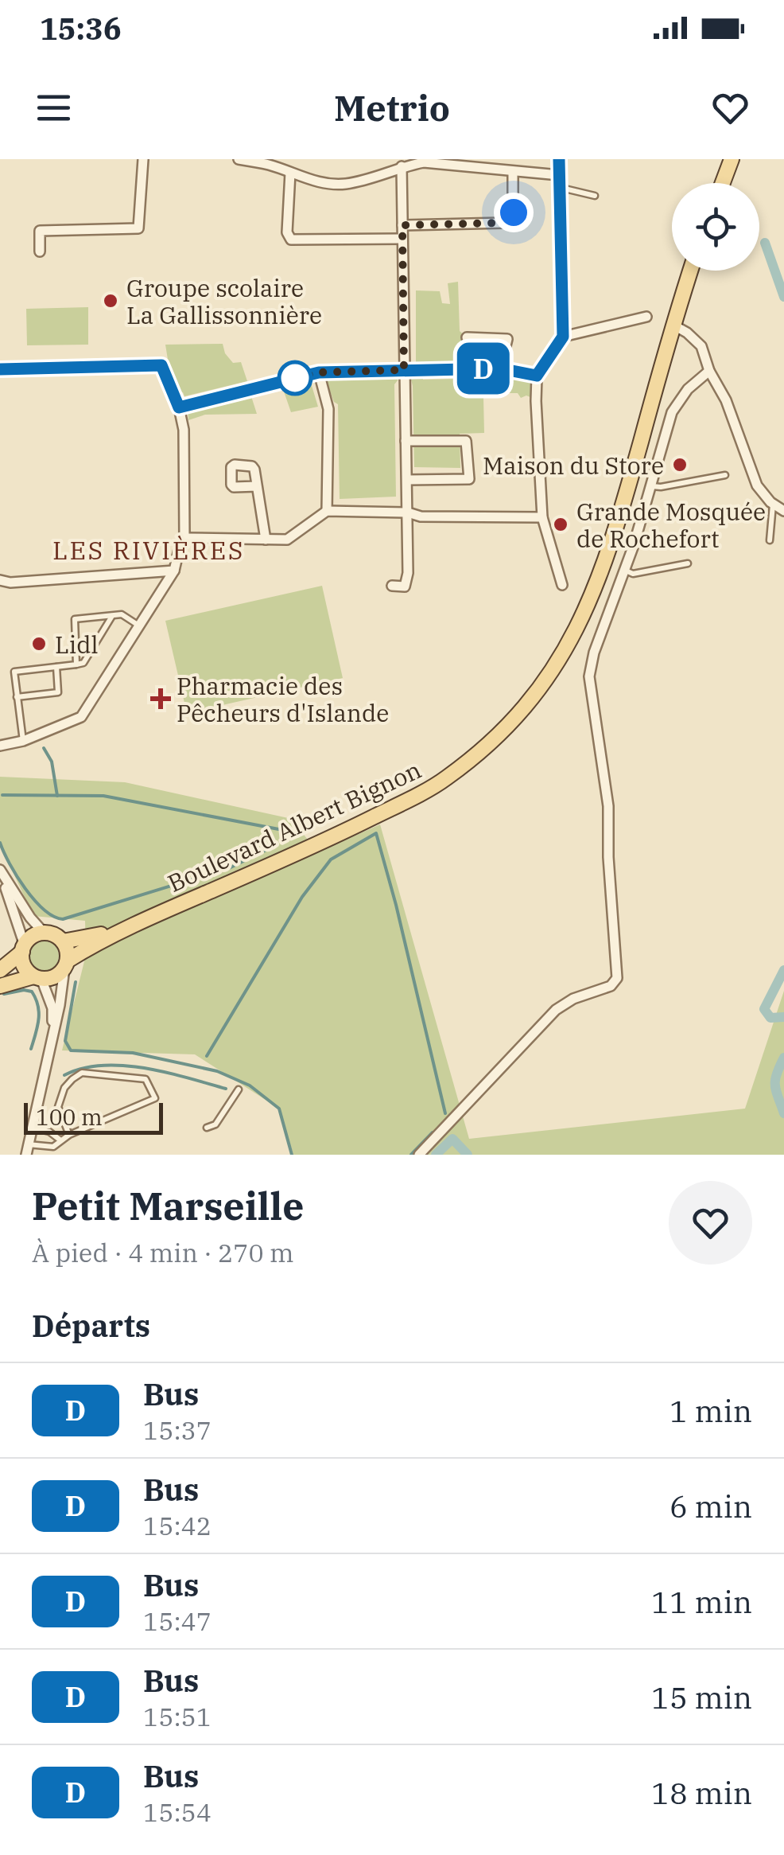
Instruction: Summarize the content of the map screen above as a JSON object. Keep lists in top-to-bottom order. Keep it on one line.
{"streets":{"main road":["Boulevard Albert Bignon"]},"districts":["LES RIVIÈRES"],"places":{"other":["Groupe scolaire La Gallissonnière","Maison du Store","Grande Mosquée de Rochefort","Lidl"],"health":["Pharmacie des Pêcheurs d'Islande"]},"lines":["bus line D"],"scale_bar":"100 m","page":{"status":"15:36","header":"Metrio","on_map":"D","scale":"100 m","heading":[["Petit Marseille","À pied · 4 min · 270 m"],"Départs"],"list":[{"mark":"D","name":"Bus","note":"15:37","value":"1 min"},{"mark":"D","name":"Bus","note":"15:42","value":"6 min"},{"mark":"D","name":"Bus","note":"15:47","value":"11 min"},{"mark":"D","name":"Bus","note":"15:51","value":"15 min"},{"mark":"D","name":"Bus","note":"15:54","value":"18 min"}]}}
